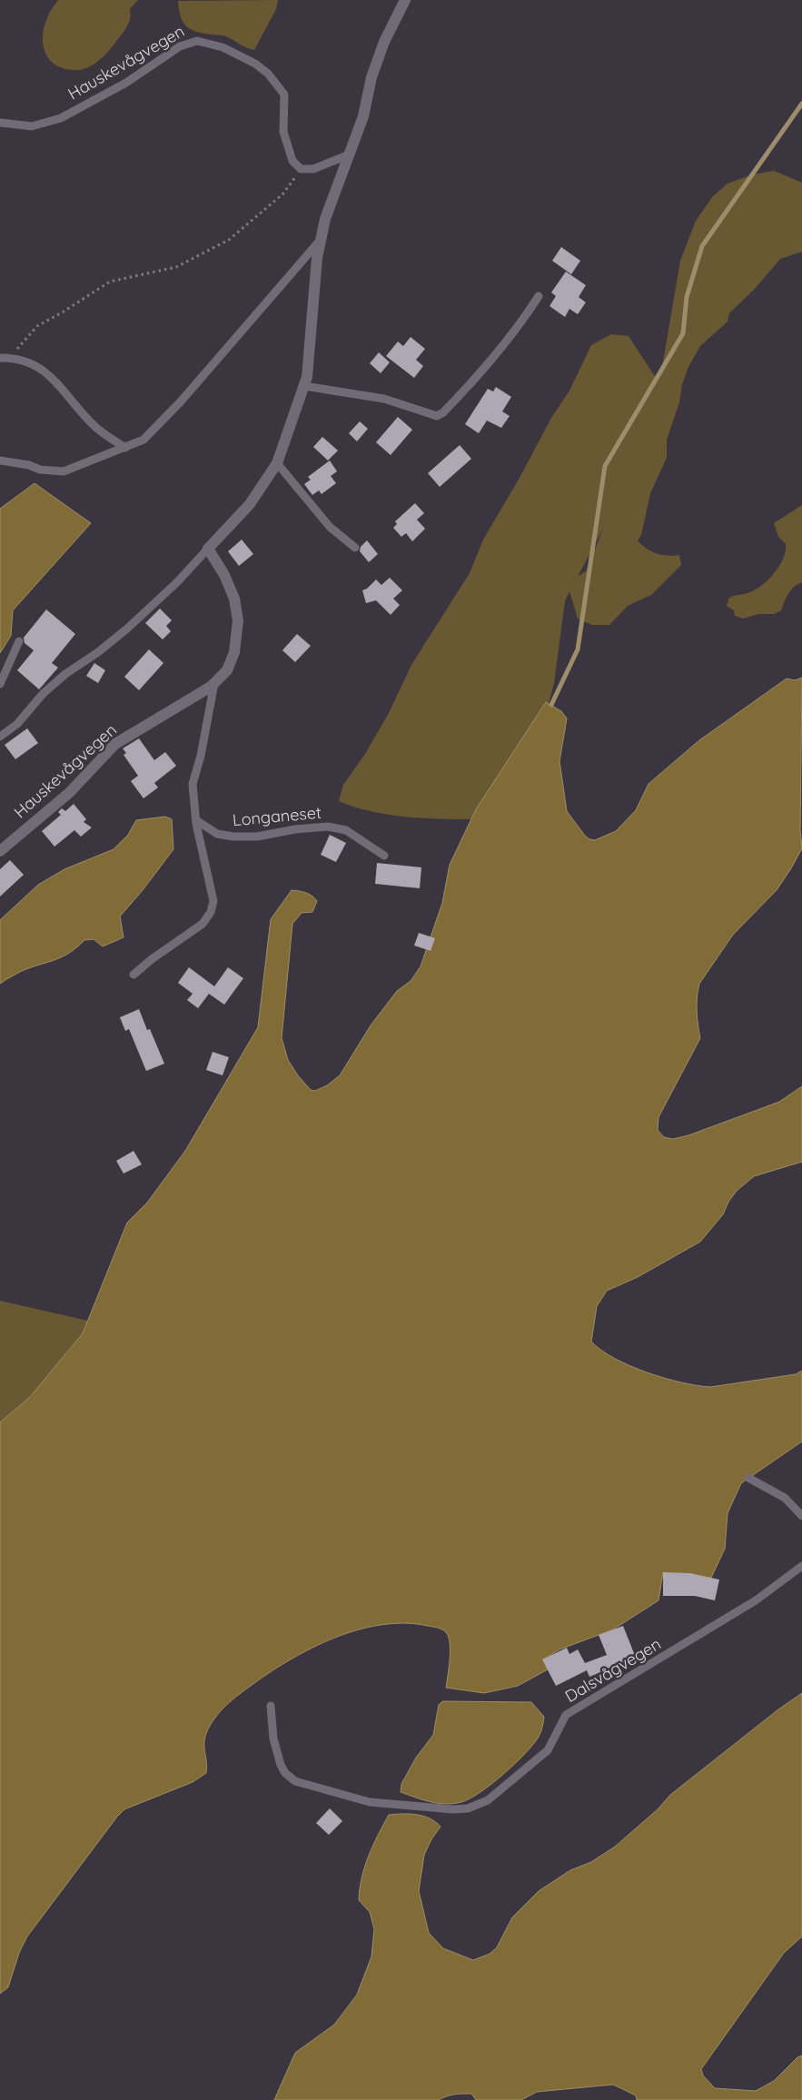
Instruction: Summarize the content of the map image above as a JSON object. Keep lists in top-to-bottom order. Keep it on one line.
{"streets":{"street":["Hauskevågvegen"],"lane":["Longaneset","Dalsvågvegen"]}}
